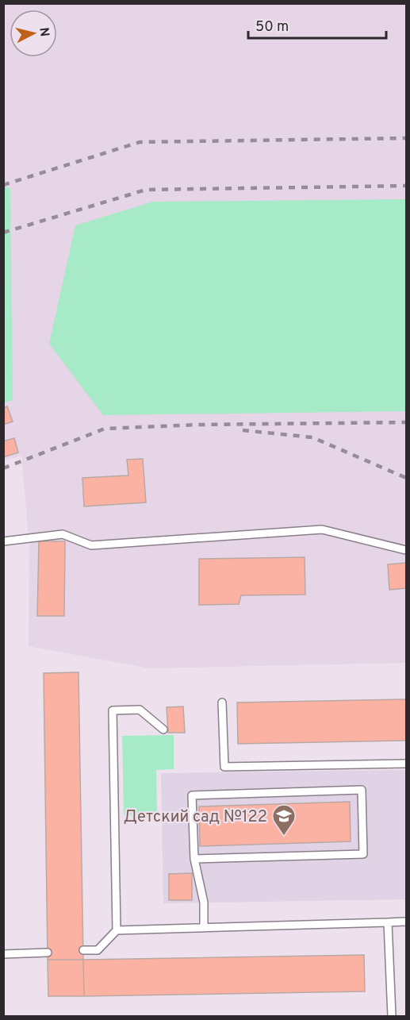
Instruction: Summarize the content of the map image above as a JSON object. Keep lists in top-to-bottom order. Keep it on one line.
{"places":{"school or university":["Детский сад №122"]},"scale_bar":"50 m","north":"right"}
